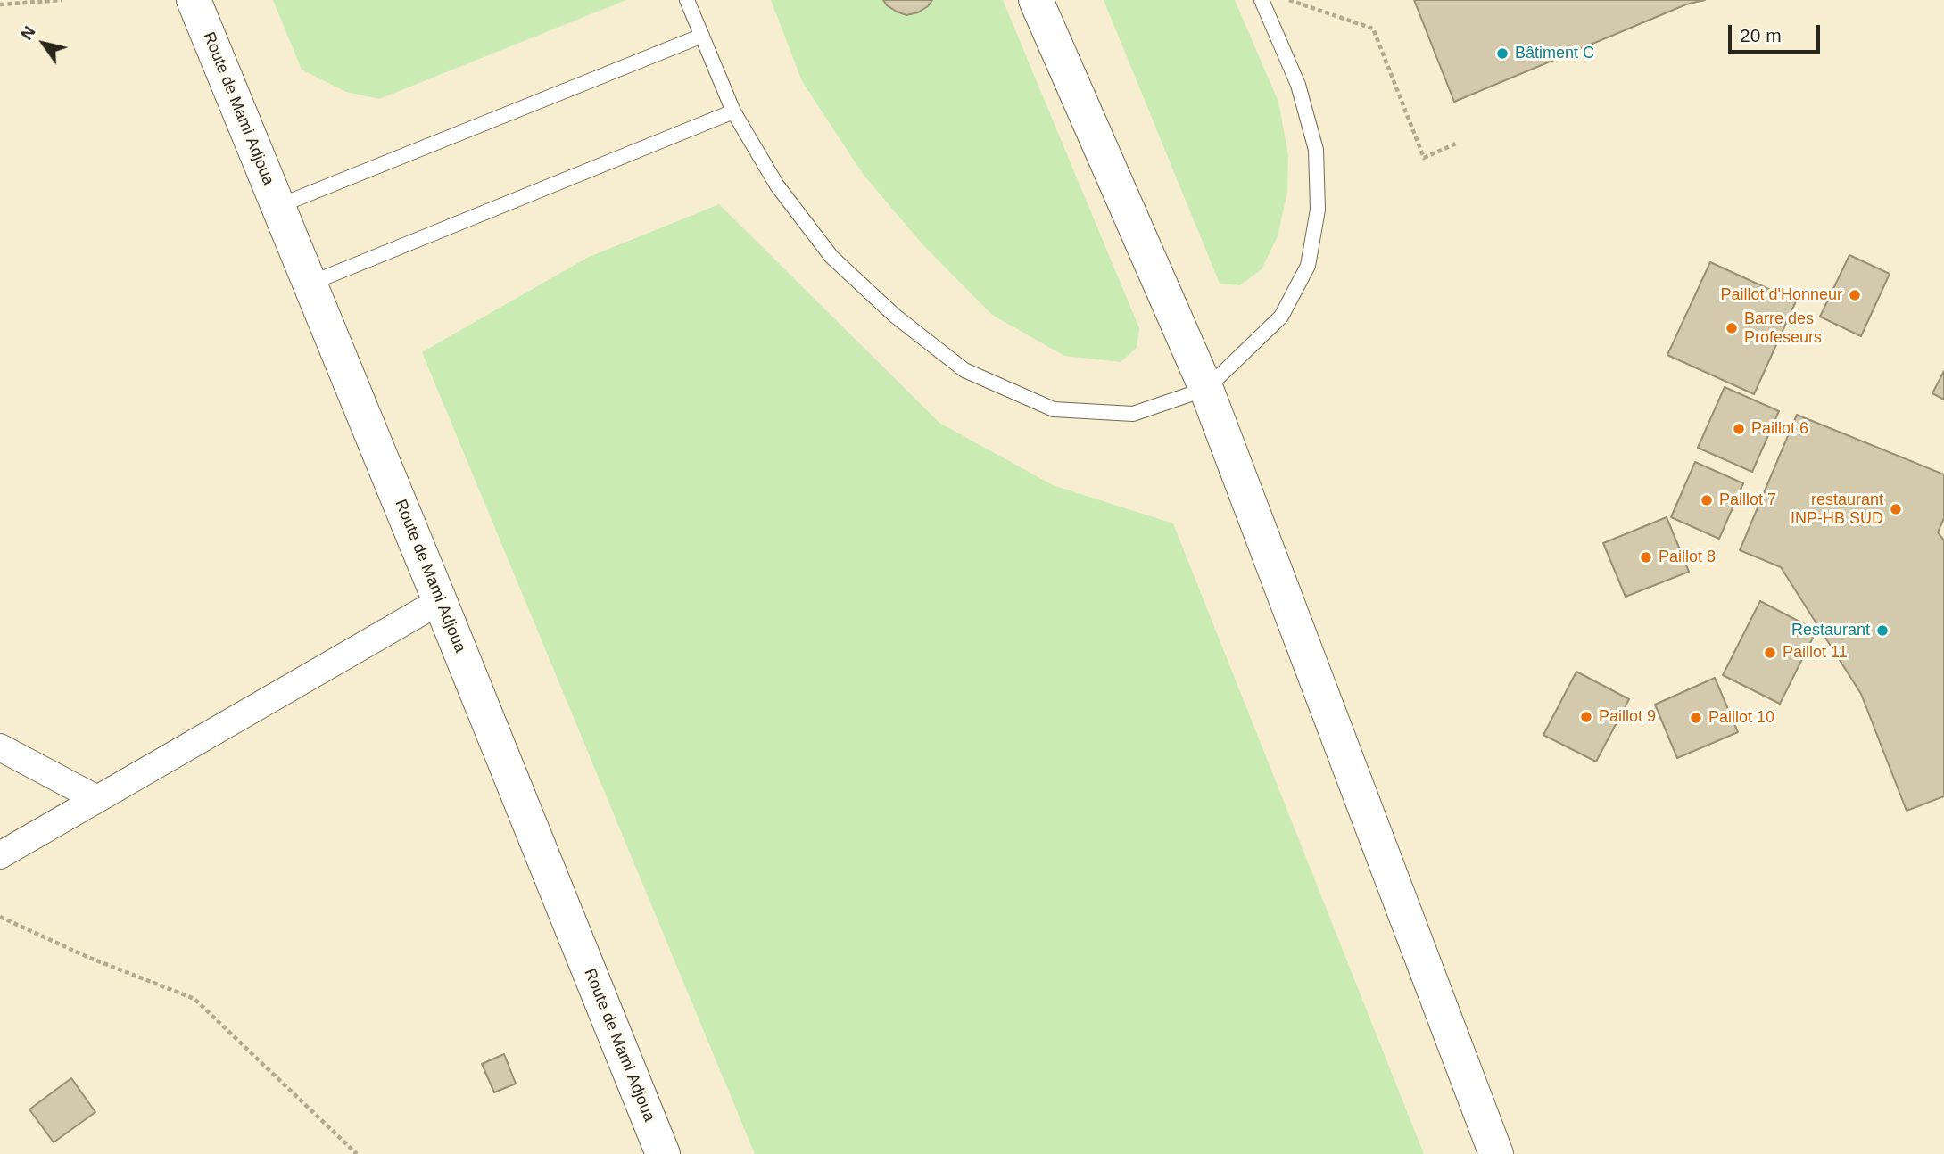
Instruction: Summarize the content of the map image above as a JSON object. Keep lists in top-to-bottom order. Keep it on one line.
{"streets":{"street":["Route de Mami Adjoua"]},"places":["Bâtiment C","Paillot d'Honneur","Barre des Profeseurs","Paillot 6","Paillot 7","restaurant INP-HB SUD","Paillot 8","Restaurant","Paillot 11","Paillot 9","Paillot 10"],"scale_bar":"20 m","north":"top left"}
